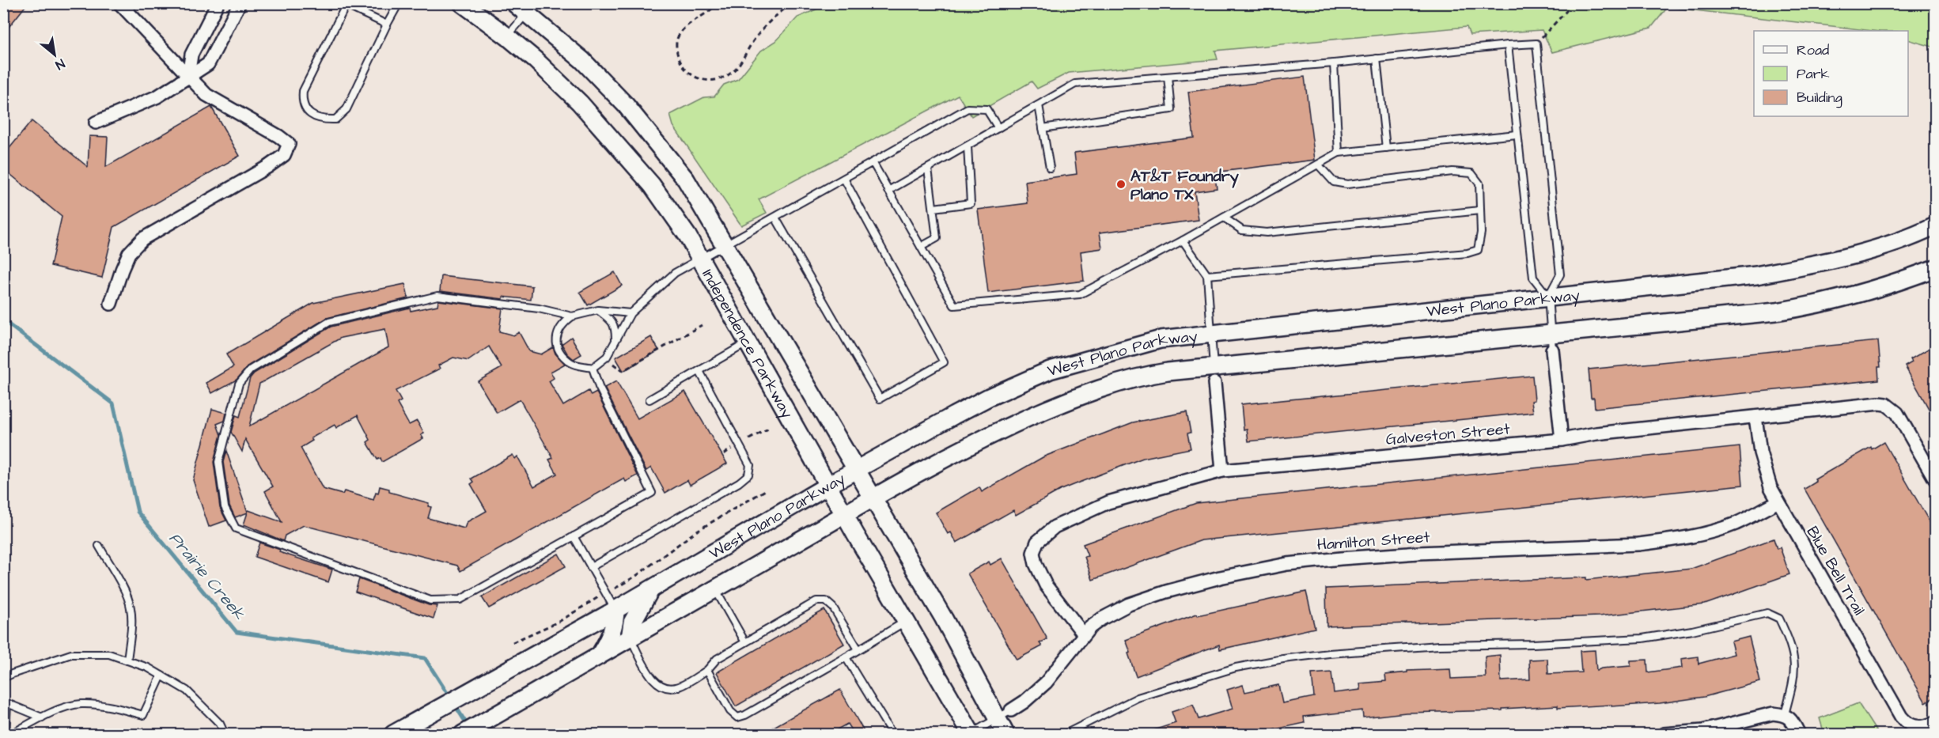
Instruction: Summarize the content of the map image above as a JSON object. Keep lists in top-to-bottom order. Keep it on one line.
{"streets":{"main road":["West Plano Parkway","Independence Parkway"],"street":["Galveston Street","Hamilton Street","Blue Bell Trail"]},"crossings":[["West Plano Parkway","Independence Parkway"],["Galveston Street","Hamilton Street"],["Galveston Street","Blue Bell Trail"],["Hamilton Street","Blue Bell Trail"]],"water":["Prairie Creek"],"places":["AT&T Foundry Plano TX"],"legend":["Road","Park","Building"],"north":"bottom right"}
